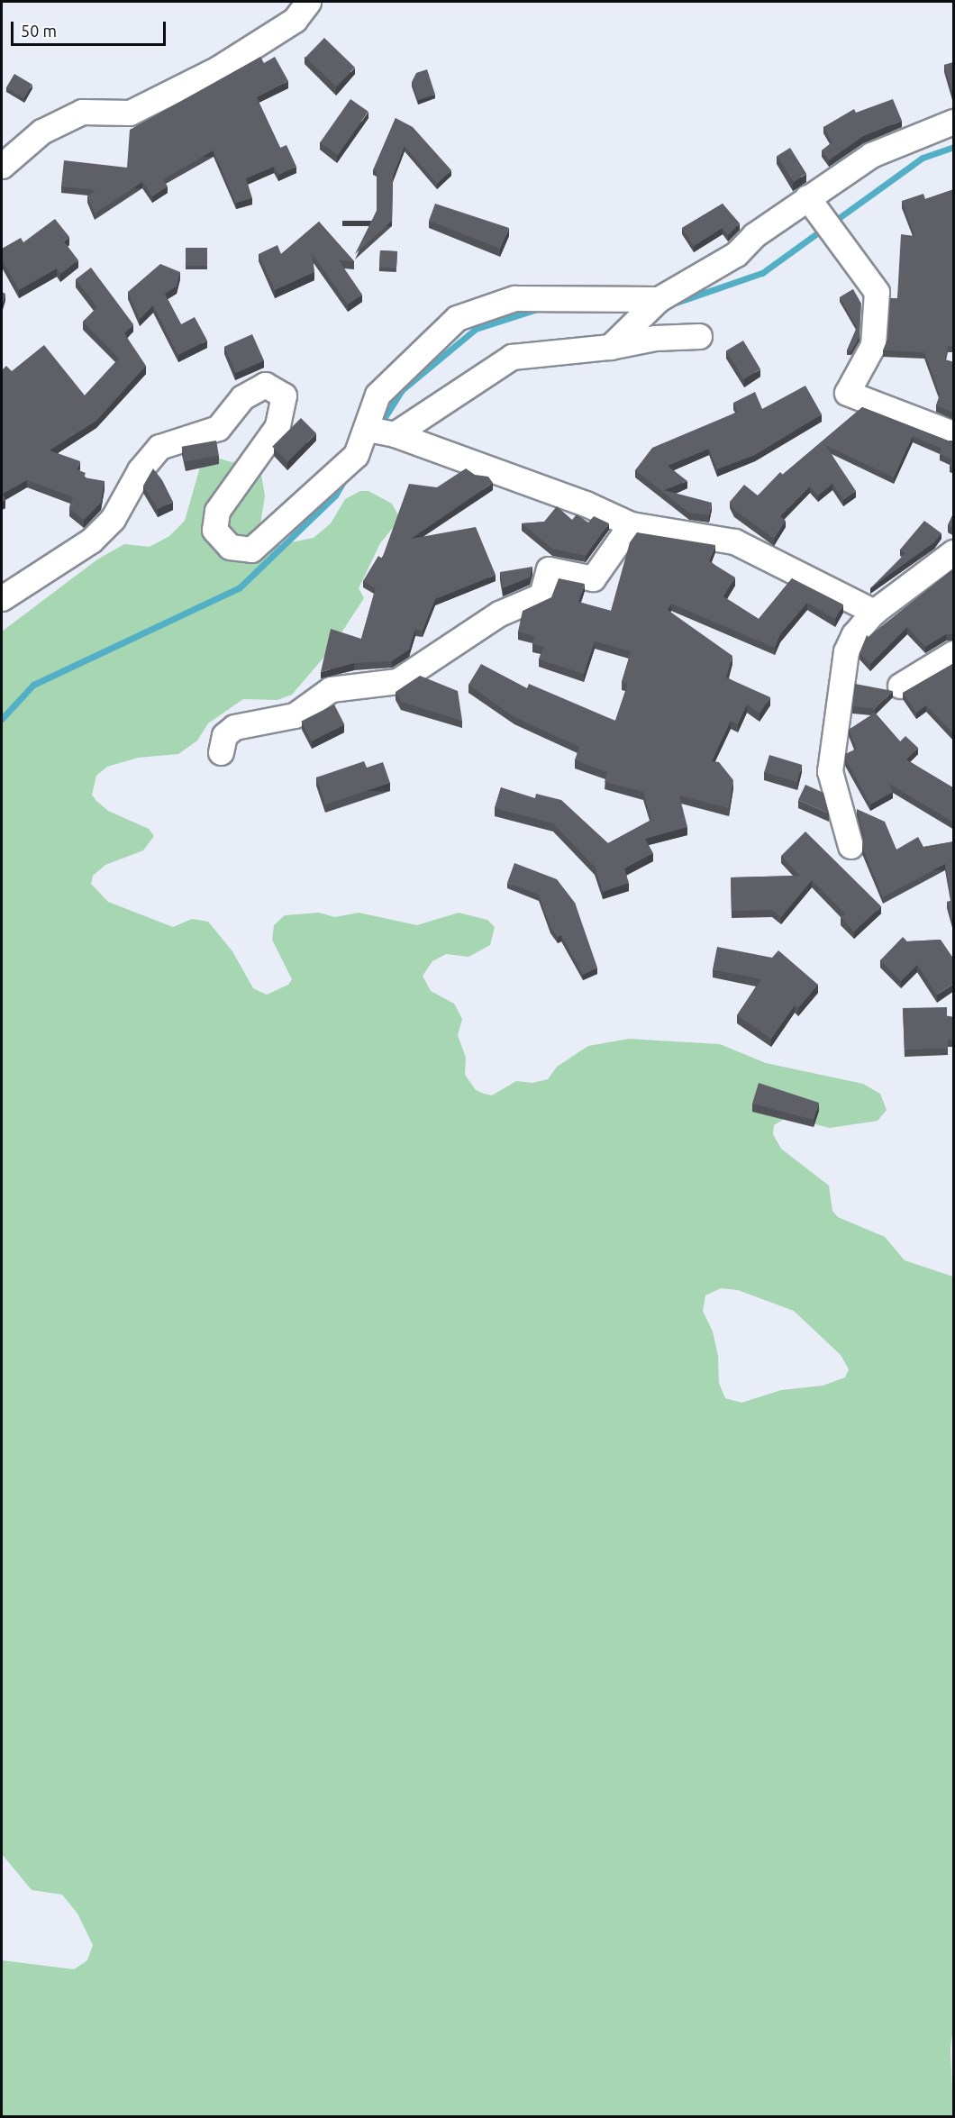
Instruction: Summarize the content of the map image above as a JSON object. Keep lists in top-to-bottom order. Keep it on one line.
{"scale_bar":"50 m"}
